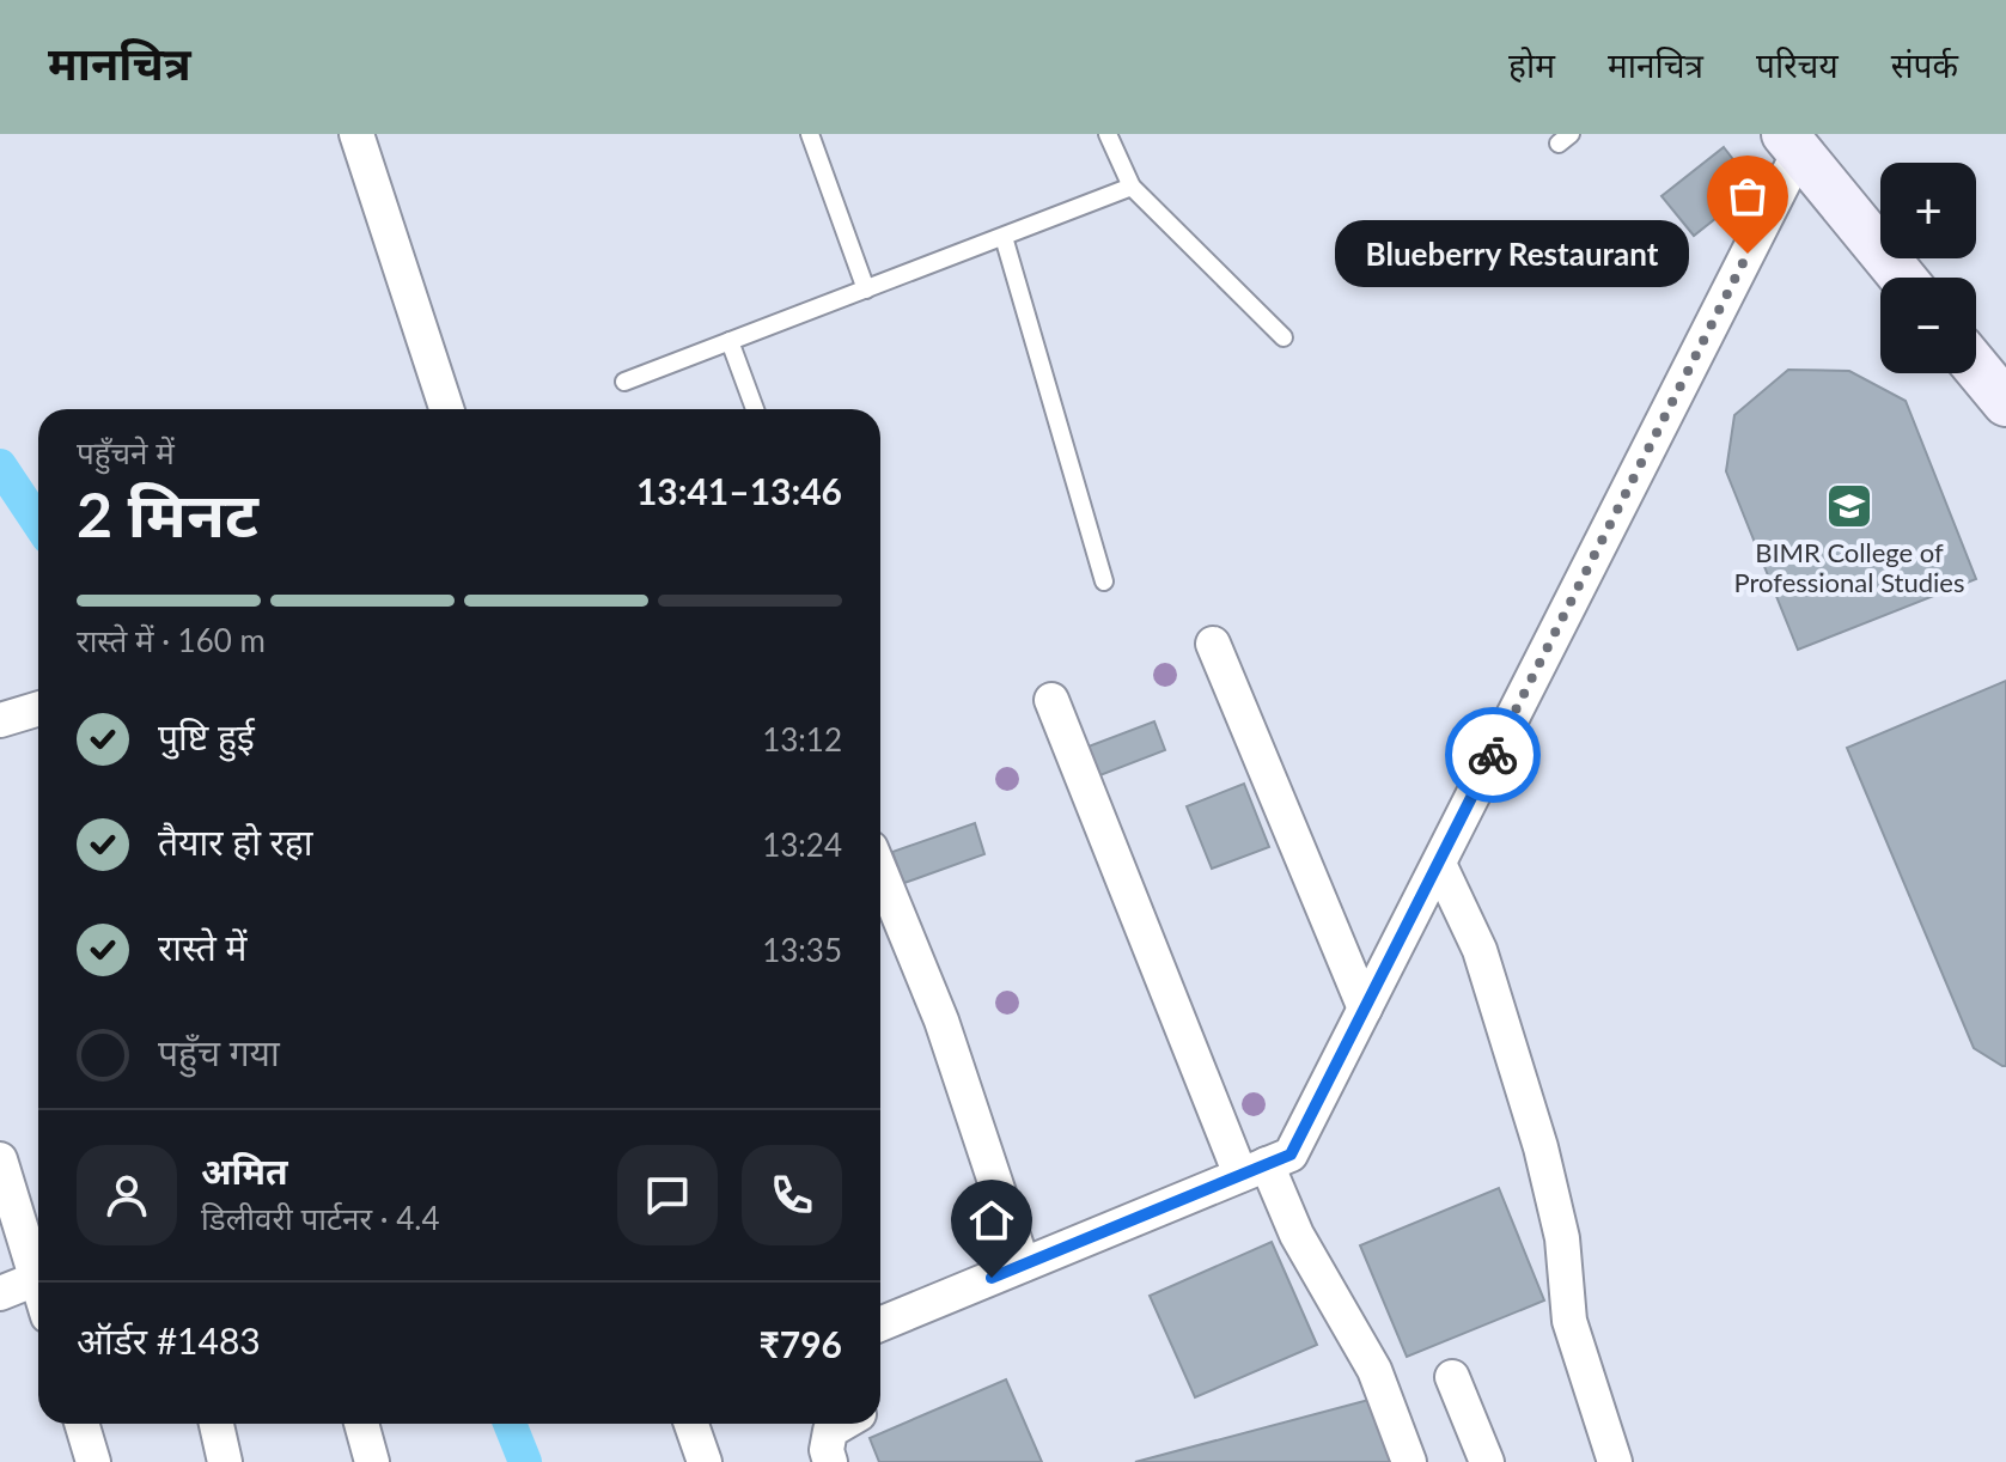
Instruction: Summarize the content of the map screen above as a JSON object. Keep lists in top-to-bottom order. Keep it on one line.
{"places":{"other":["Blueberry Restaurant"],"school or university":["BIMR College of Professional Studies"]},"page":{"header":"मानचित्र","nav":["होम","मानचित्र","परिचय","संपर्क"],"map_buttons":["+","−"],"bubble":"Blueberry Restaurant","heading":["2 मिनट","पहुँचने में","13:41–13:46"],"panel":["अमित","डिलीवरी पार्टनर · 4.4","ऑर्डर #1483","₹796"],"bar":"रास्ते में · 160 m","list":[["पुष्टि हुई","13:12"],["तैयार हो रहा","13:24"],["रास्ते में","13:35"],"पहुँच गया"]}}
